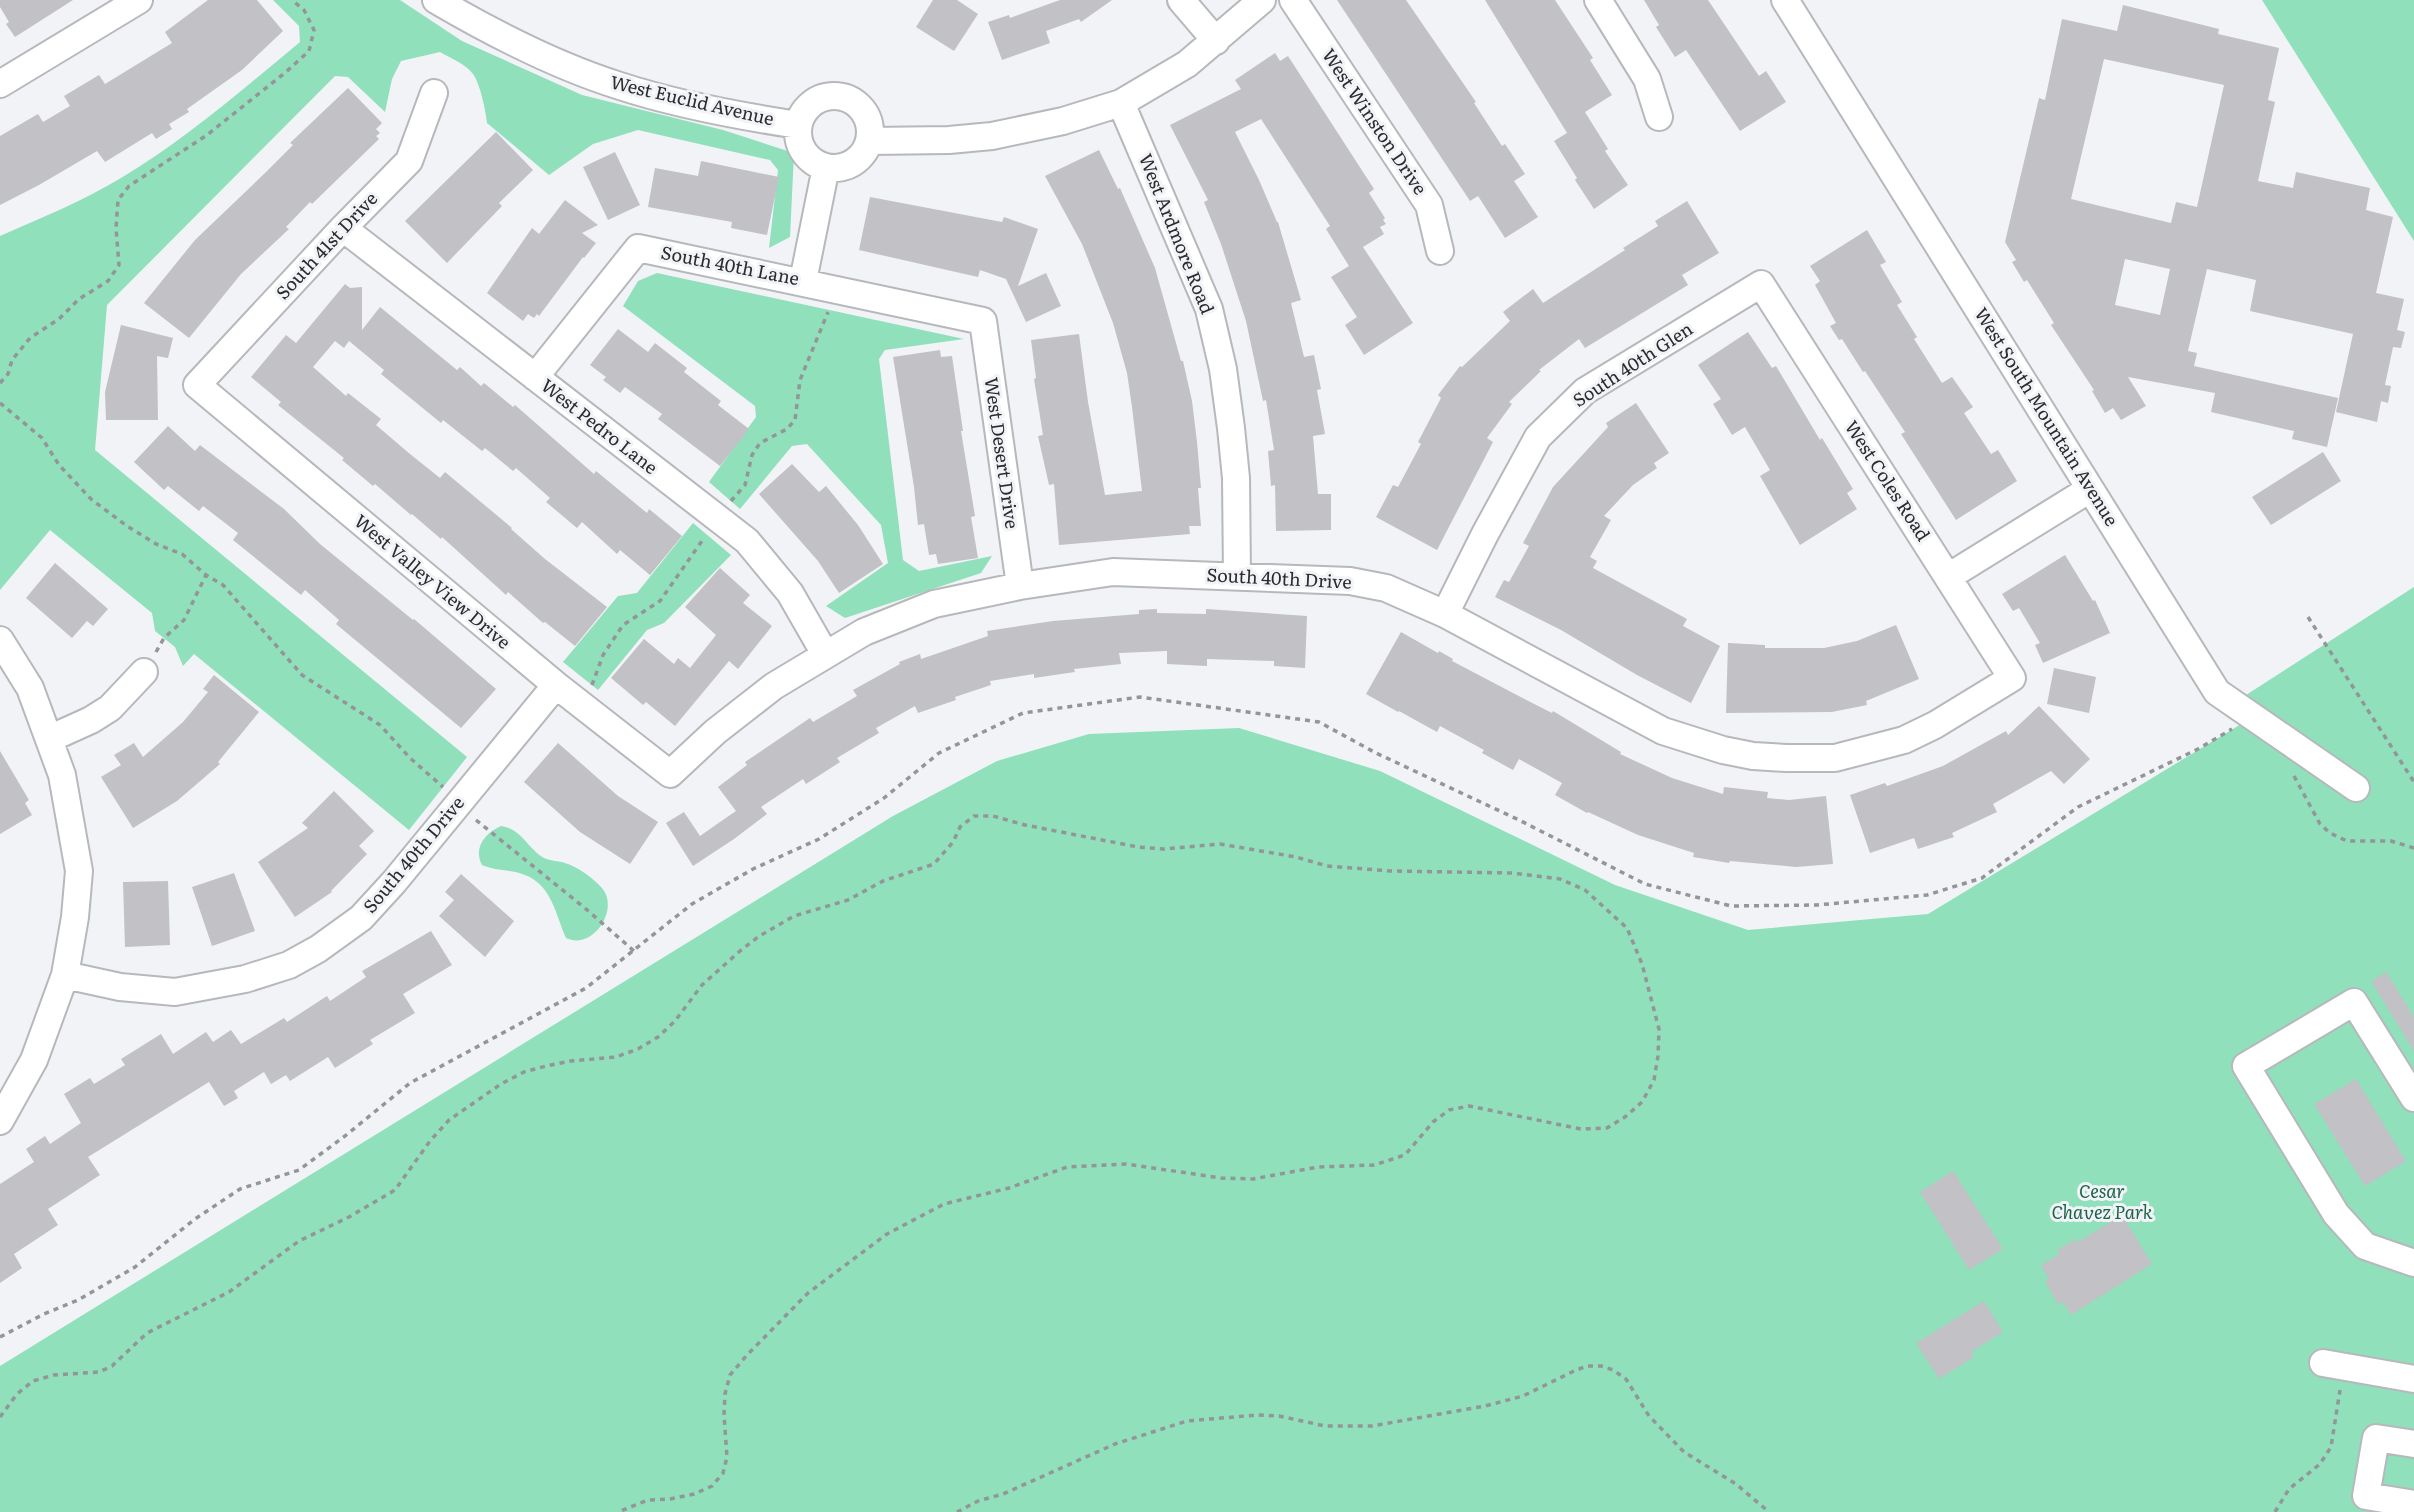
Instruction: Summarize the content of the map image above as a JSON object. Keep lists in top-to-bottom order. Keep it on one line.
{"streets":{"street":["West Euclid Avenue","West Winston Drive","West Ardmore Road","South 41st Drive","South 40th Lane","South 40th Glen","West South Mountain Avenue","West Pedro Lane","West Desert Drive","West Coles Road","South 40th Drive","West Valley View Drive"]},"crossings":[["West Ardmore Road","South 40th Drive"],["South 41st Drive","West Pedro Lane"],["South 41st Drive","West Valley View Drive"],["South 40th Lane","West Pedro Lane"],["South 40th Lane","West Desert Drive"],["South 40th Glen","West Coles Road"],["South 40th Glen","South 40th Drive"],["West Pedro Lane","South 40th Drive"],["West Desert Drive","South 40th Drive"],["West Coles Road","South 40th Drive"],["South 40th Drive","West Valley View Drive"]],"parks":["Cesar Chavez Park"]}
